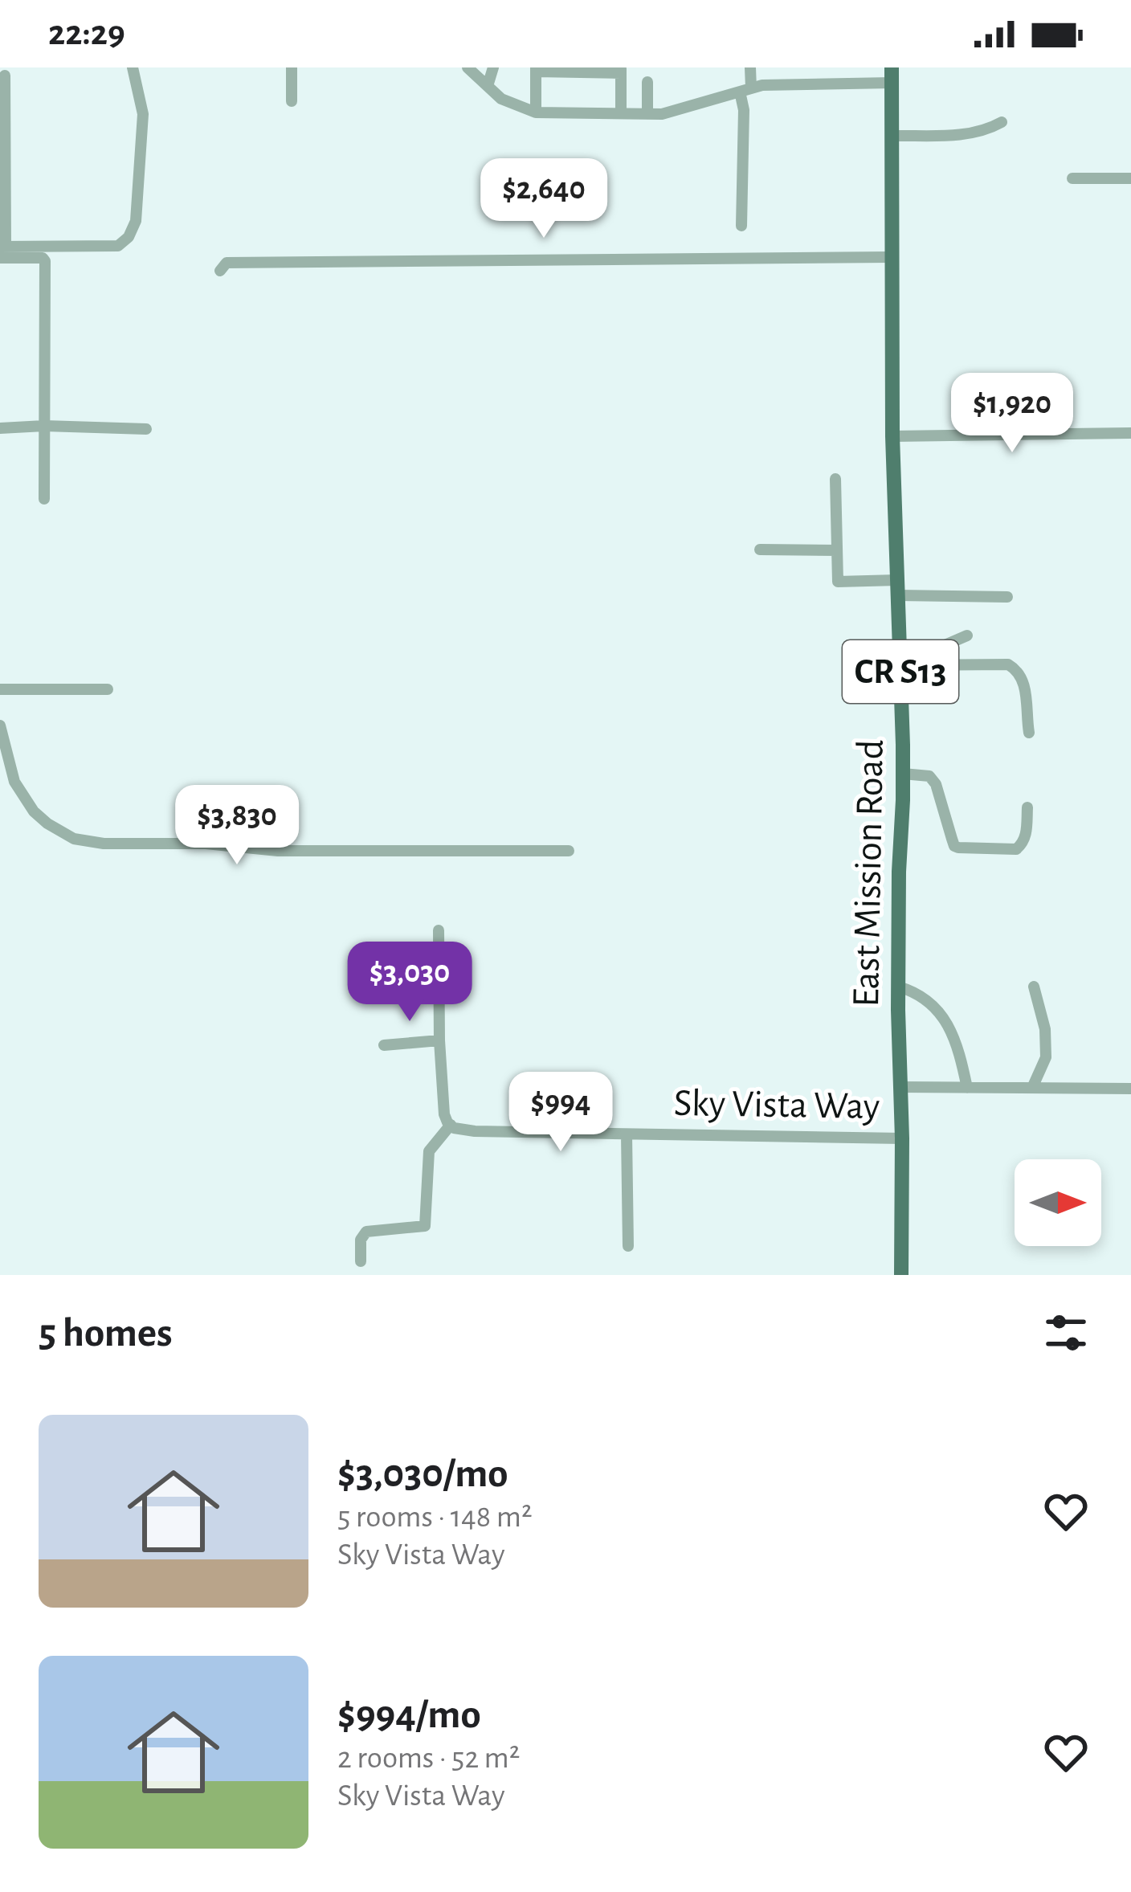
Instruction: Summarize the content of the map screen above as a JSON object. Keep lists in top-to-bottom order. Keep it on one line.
{"streets":{"main road":["CR S13","East Mission Road"],"street":["Sky Vista Way"]},"crossings":[["East Mission Road","Sky Vista Way"]],"north":"right","page":{"status":"22:29","price":["$2,640","$1,920","$3,830","$3,030","$994"],"heading":"5 homes","list":[{"name":"$3,030/mo","note":"5 rooms · 148 m² · Sky Vista Way"},{"name":"$994/mo","note":"2 rooms · 52 m² · Sky Vista Way"}]}}
